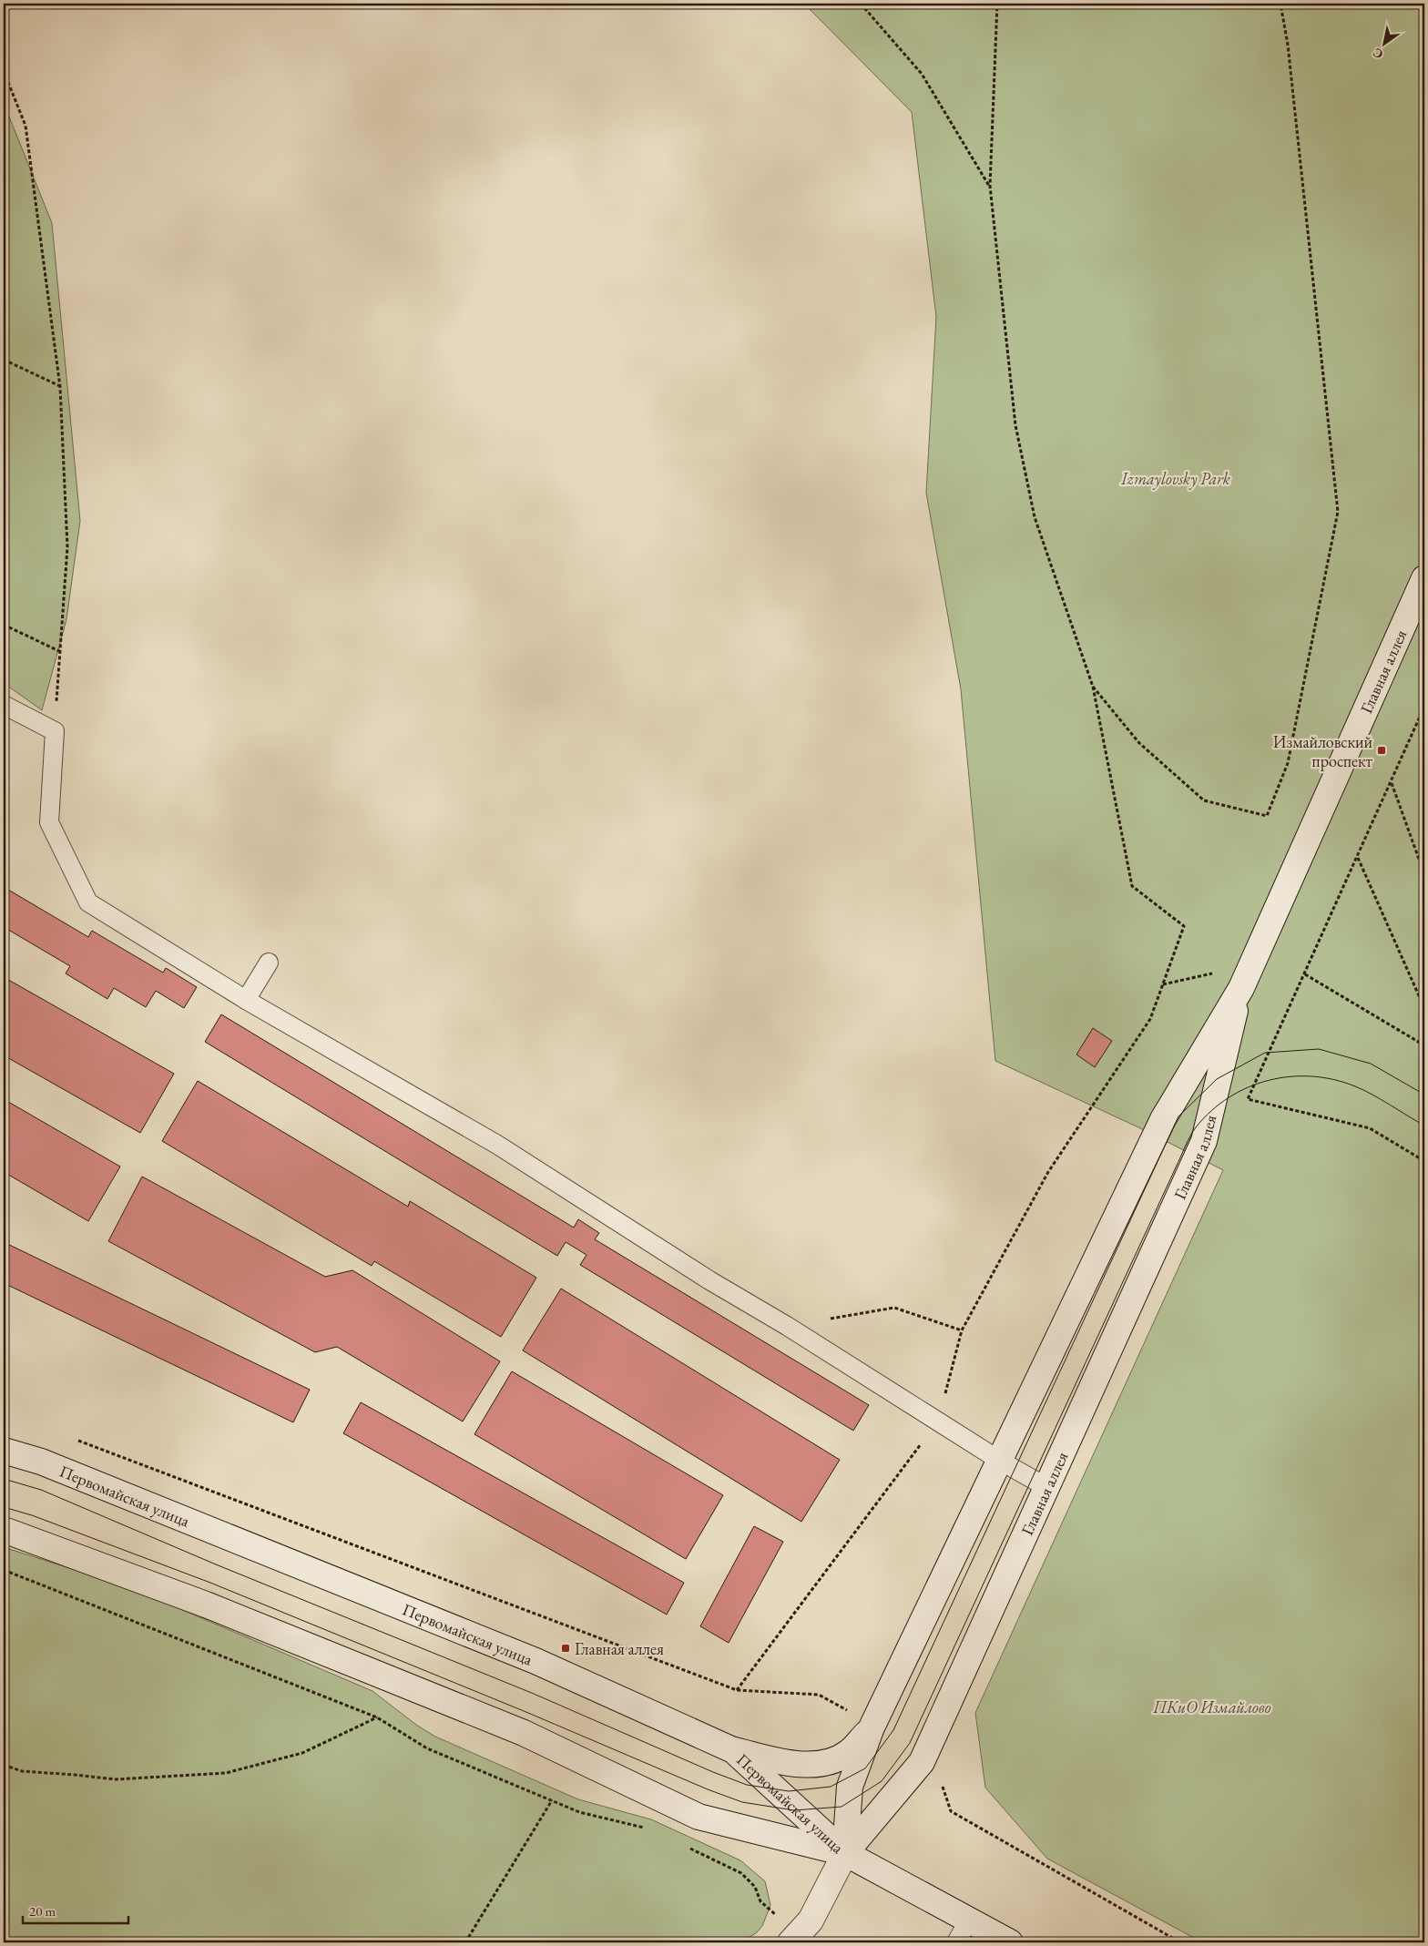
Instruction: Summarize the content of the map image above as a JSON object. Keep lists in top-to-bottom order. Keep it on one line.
{"streets":{"main road":["Главная аллея","Первомайская улица"]},"crossings":[["Главная аллея","Первомайская улица"]],"parks":["Izmaylovsky Park","ПКиО Измайлово"],"places":{"transit":["Измайловский проспект","Главная аллея"]},"scale_bar":"20 m","north":"bottom left"}
